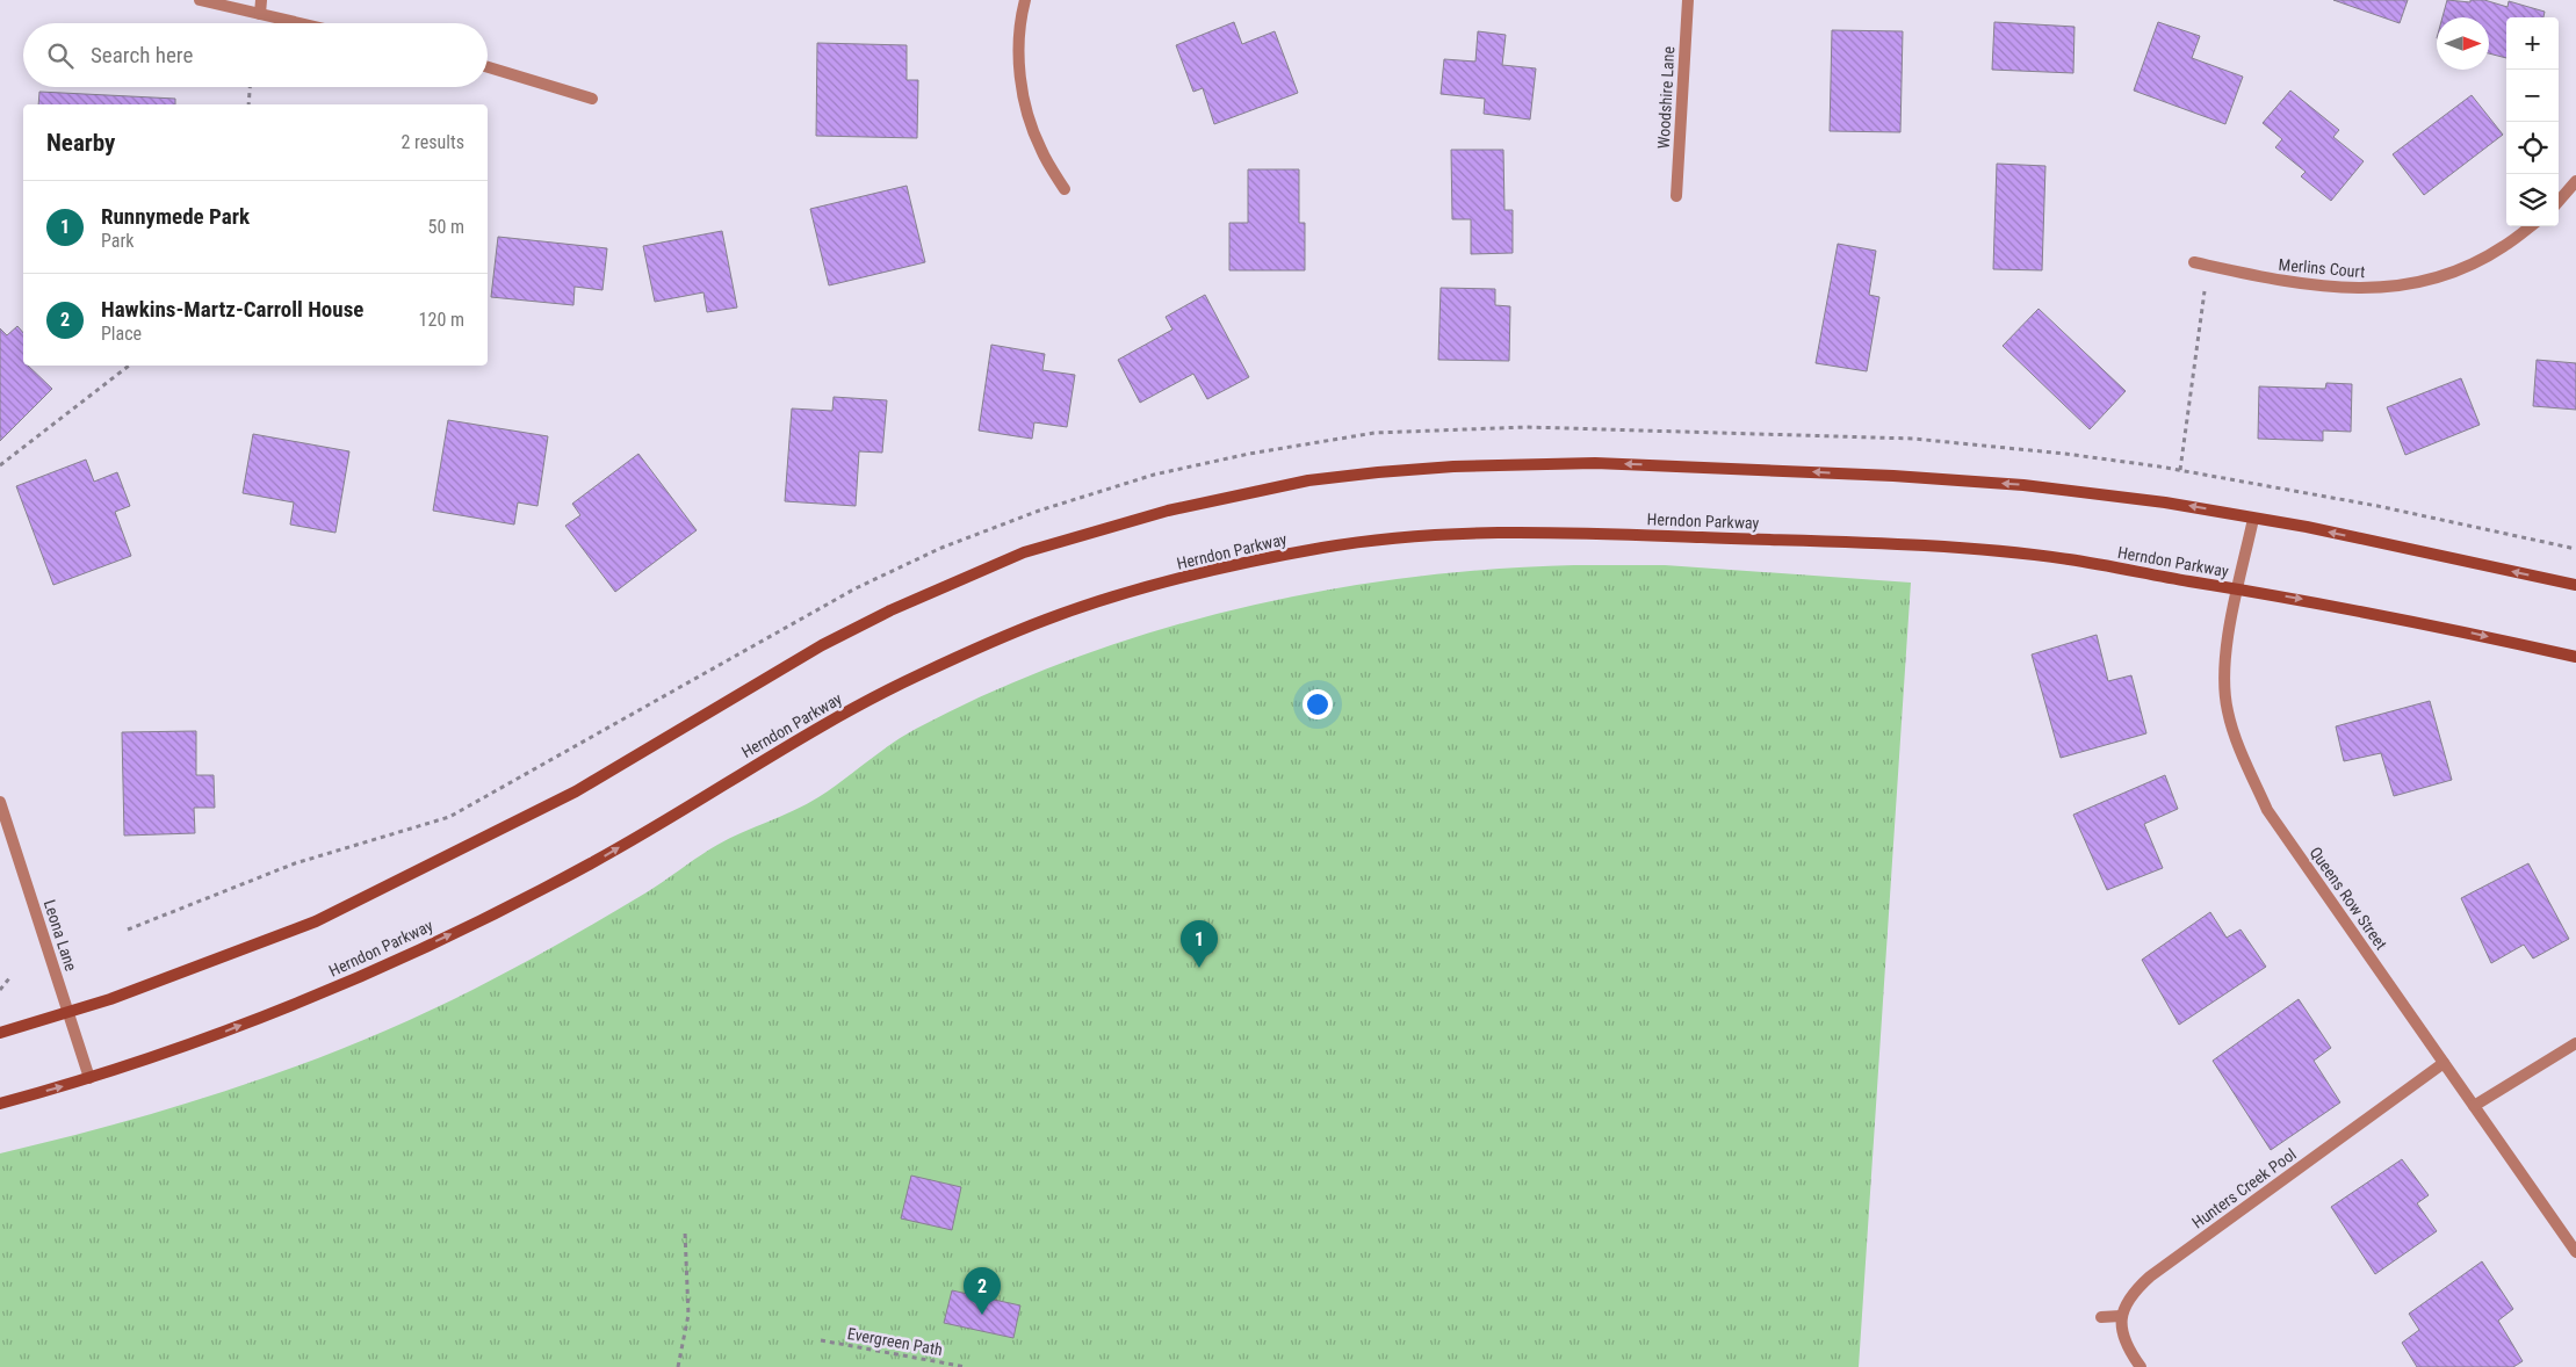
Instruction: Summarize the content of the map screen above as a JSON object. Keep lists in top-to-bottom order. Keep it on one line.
{"streets":{"main road":["Herndon Parkway"],"street":["Woodshire Lane","Merlins Court","Queens Row Street","Leona Lane","Hunters Creek Pool"],"path":["Evergreen Path"]},"crossings":[["Herndon Parkway","Queens Row Street"],["Herndon Parkway","Leona Lane"],["Queens Row Street","Hunters Creek Pool"]],"north":"right","page":{"map_buttons":["+","−"],"search":"Search here","heading":["Nearby","2 results"],"list":[{"mark":"1","name":"Runnymede Park","note":"Park","value":"50 m"},{"mark":"2","name":"Hawkins-Martz-Carroll House","note":"Place","value":"120 m"}],"pins":["1","2"]}}
